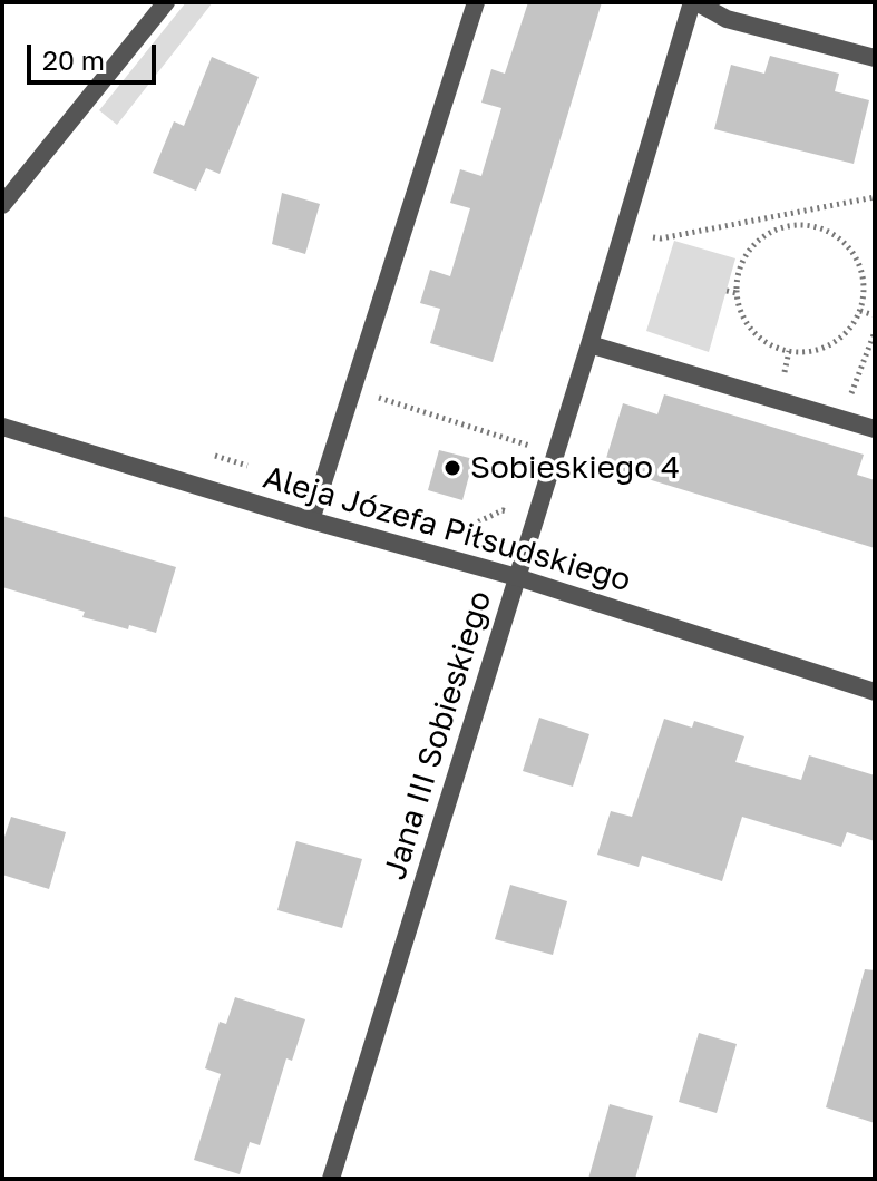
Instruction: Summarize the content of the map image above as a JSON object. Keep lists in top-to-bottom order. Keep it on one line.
{"streets":{"street":["Aleja Józefa Piłsudskiego","Jana III Sobieskiego"]},"crossings":[["Aleja Józefa Piłsudskiego","Jana III Sobieskiego"]],"places":["Sobieskiego 4"],"scale_bar":"20 m"}
